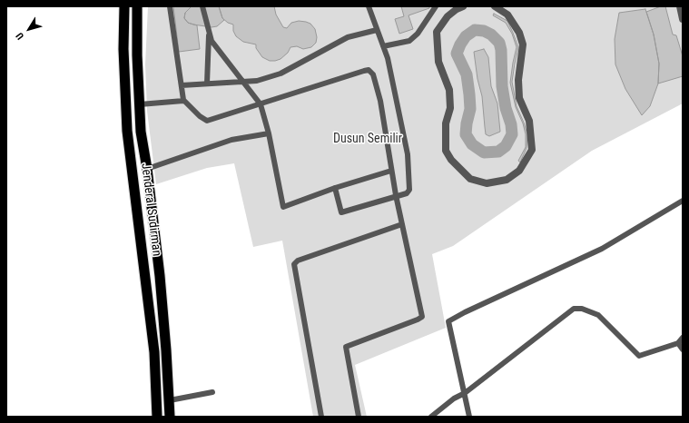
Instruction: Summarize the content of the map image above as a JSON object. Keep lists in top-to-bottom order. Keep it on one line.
{"streets":{"highway":["Jenderal Sudirman"]},"parks":["Dusun Semilir"],"north":"bottom left"}
